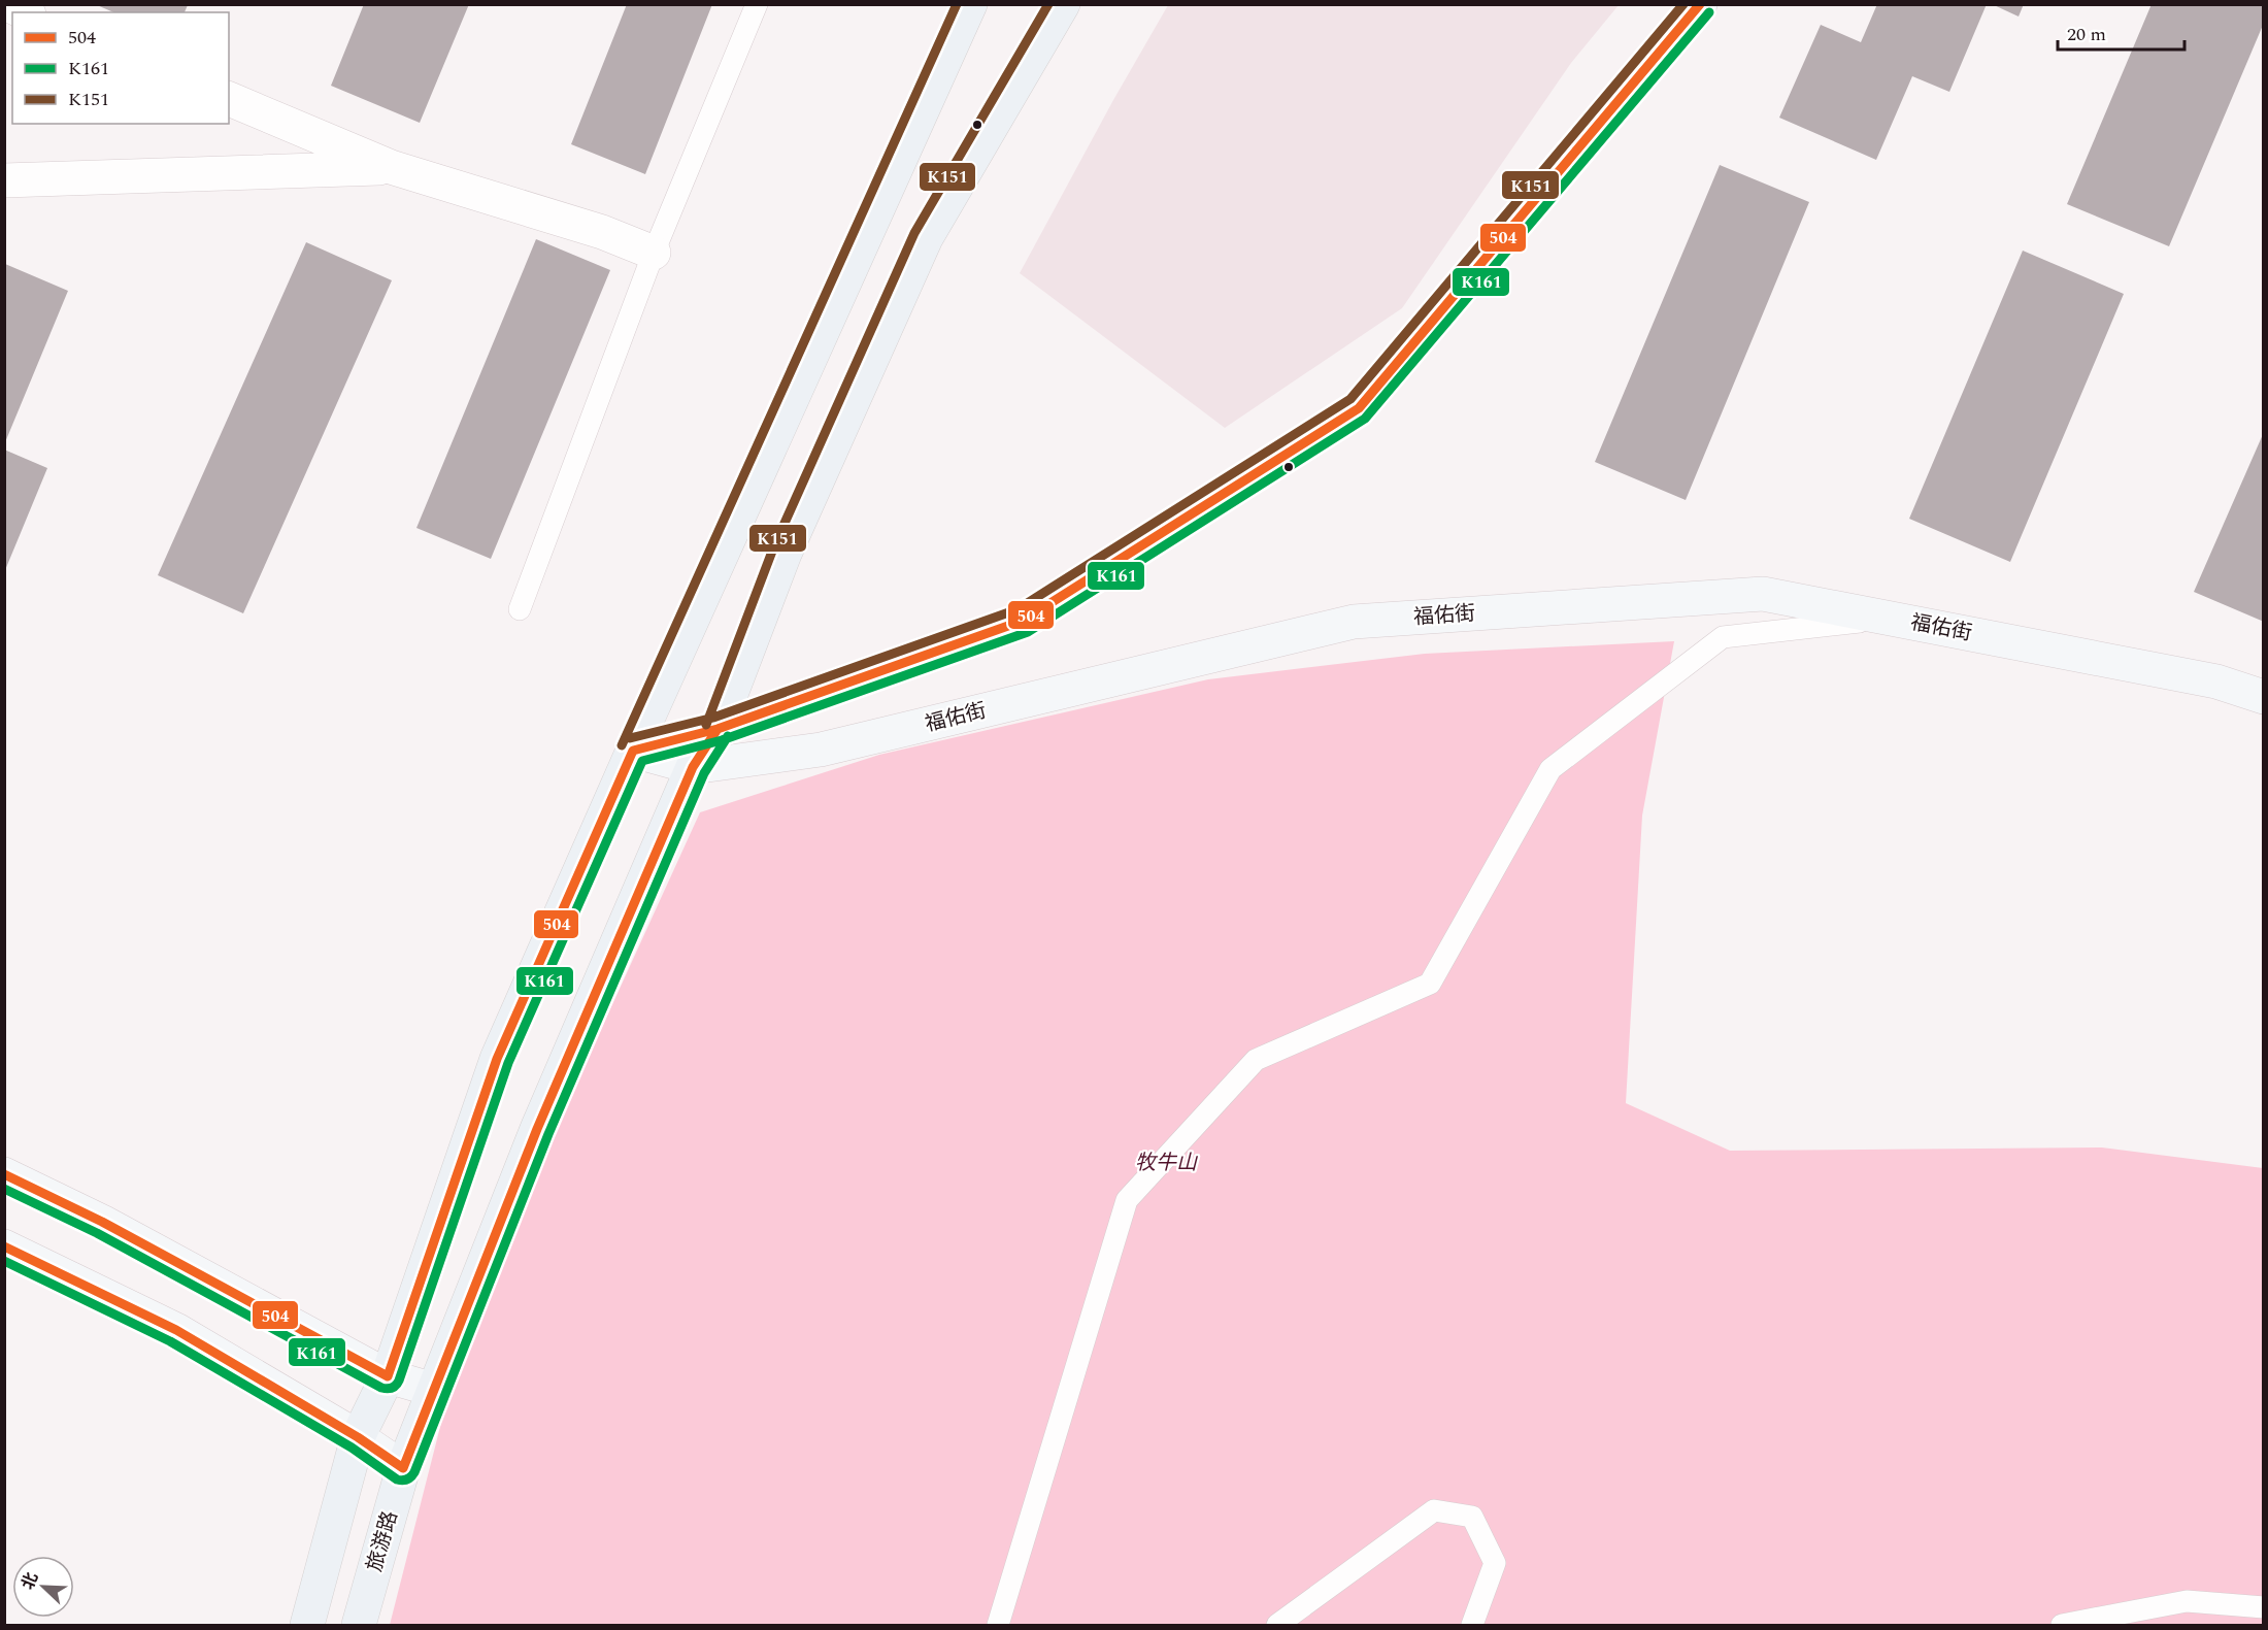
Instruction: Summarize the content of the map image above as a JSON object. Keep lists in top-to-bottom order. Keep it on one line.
{"streets":{"main road":["旅游路"],"street":["福佑街"]},"crossings":[["福佑街","旅游路"]],"parks":["牧牛山"],"lines":["transit line 504","transit line K151","transit line K161"],"legend":["504","K161","K151"],"scale_bar":"20 m","north":"top left"}
